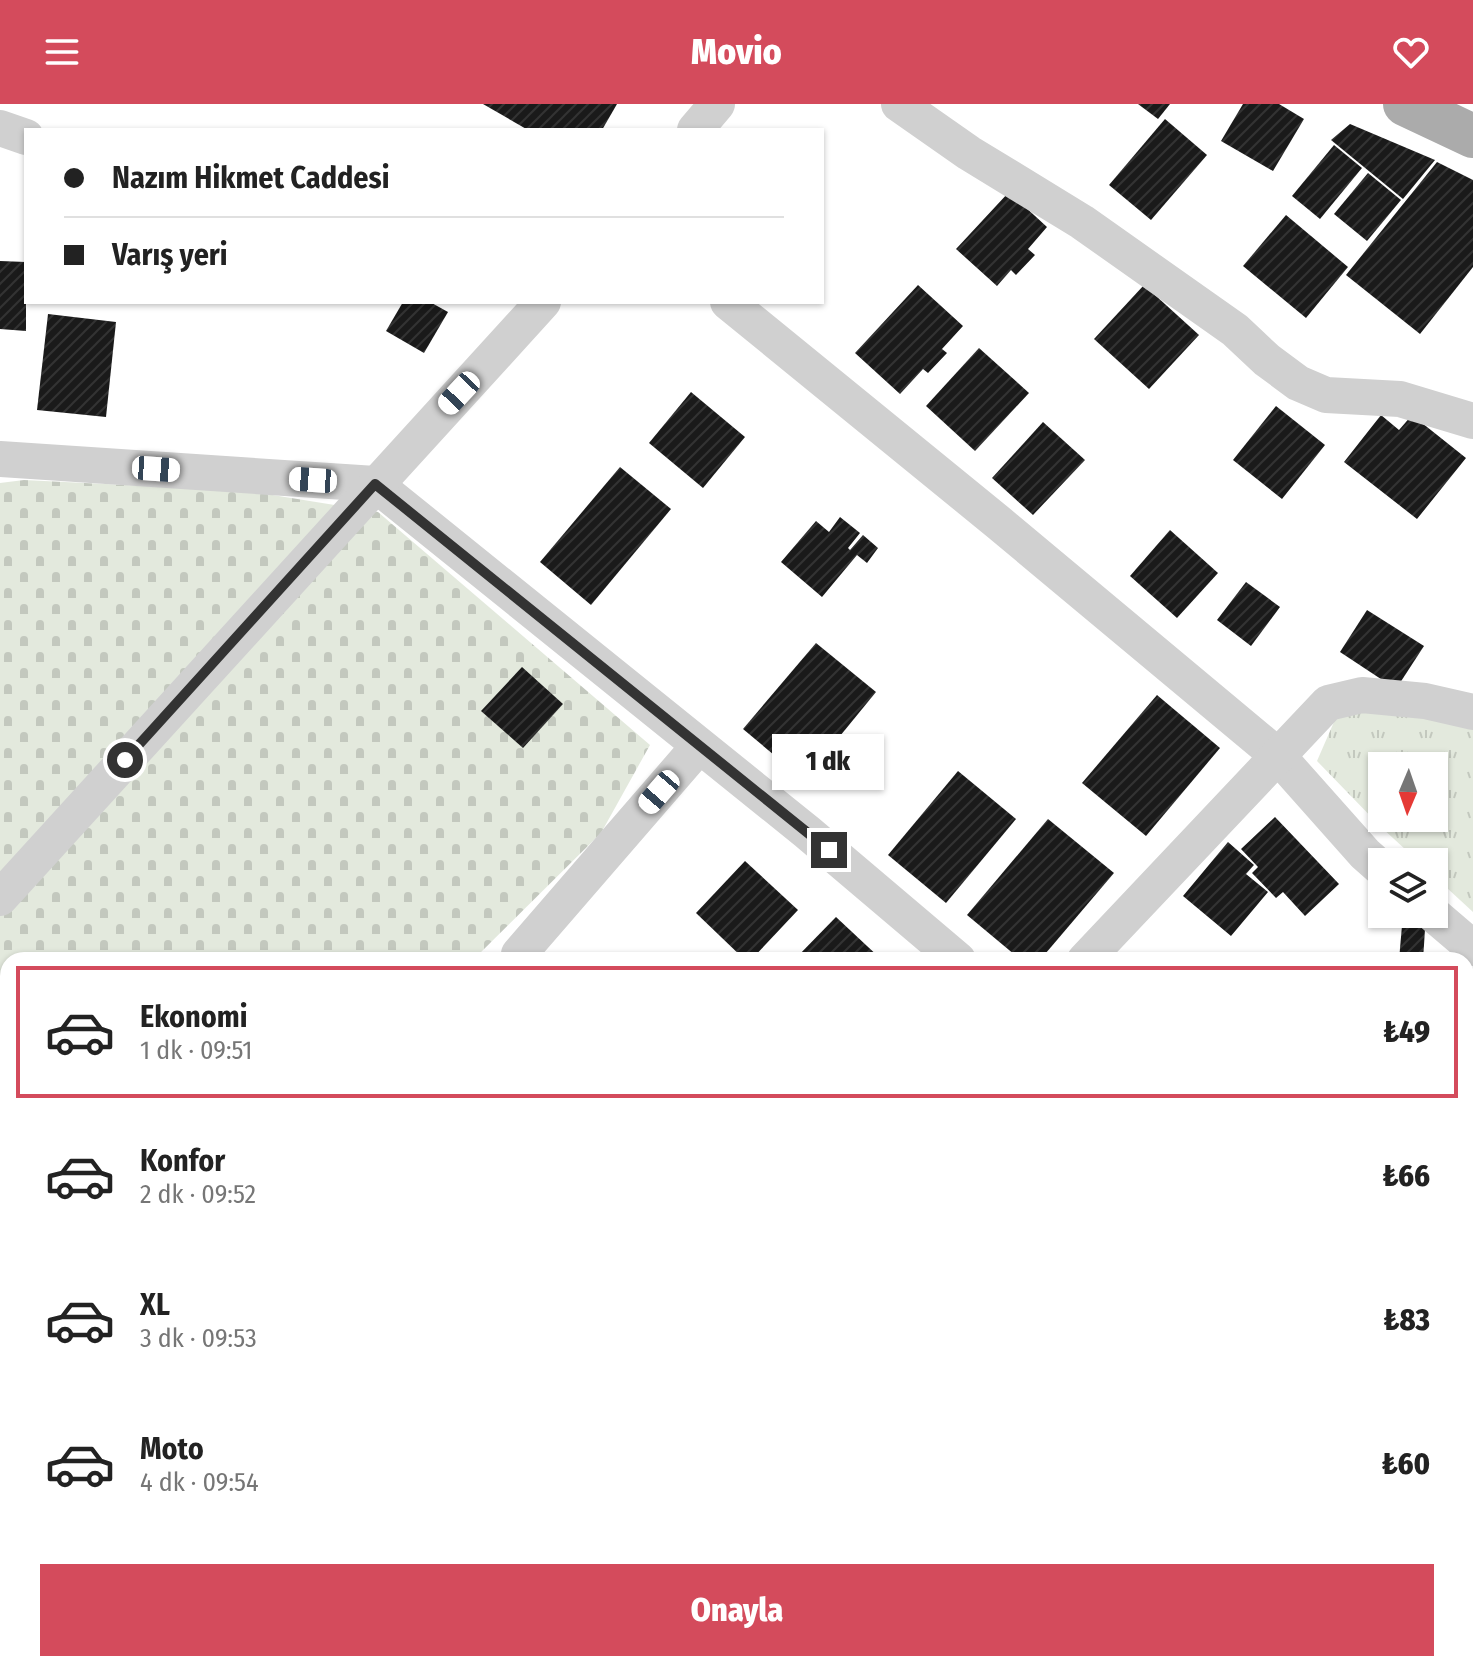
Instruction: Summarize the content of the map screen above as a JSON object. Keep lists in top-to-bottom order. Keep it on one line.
{"north":"bottom","page":{"header":"Movio","banner":["Nazım Hikmet Caddesi","Varış yeri"],"bubble":"1 dk","list":[{"name":"Ekonomi","note":"1 dk · 09:51","value":"₺49"},{"name":"Konfor","note":"2 dk · 09:52","value":"₺66"},{"name":"XL","note":"3 dk · 09:53","value":"₺83"},{"name":"Moto","note":"4 dk · 09:54","value":"₺60"}],"buttons":"Onayla"}}
